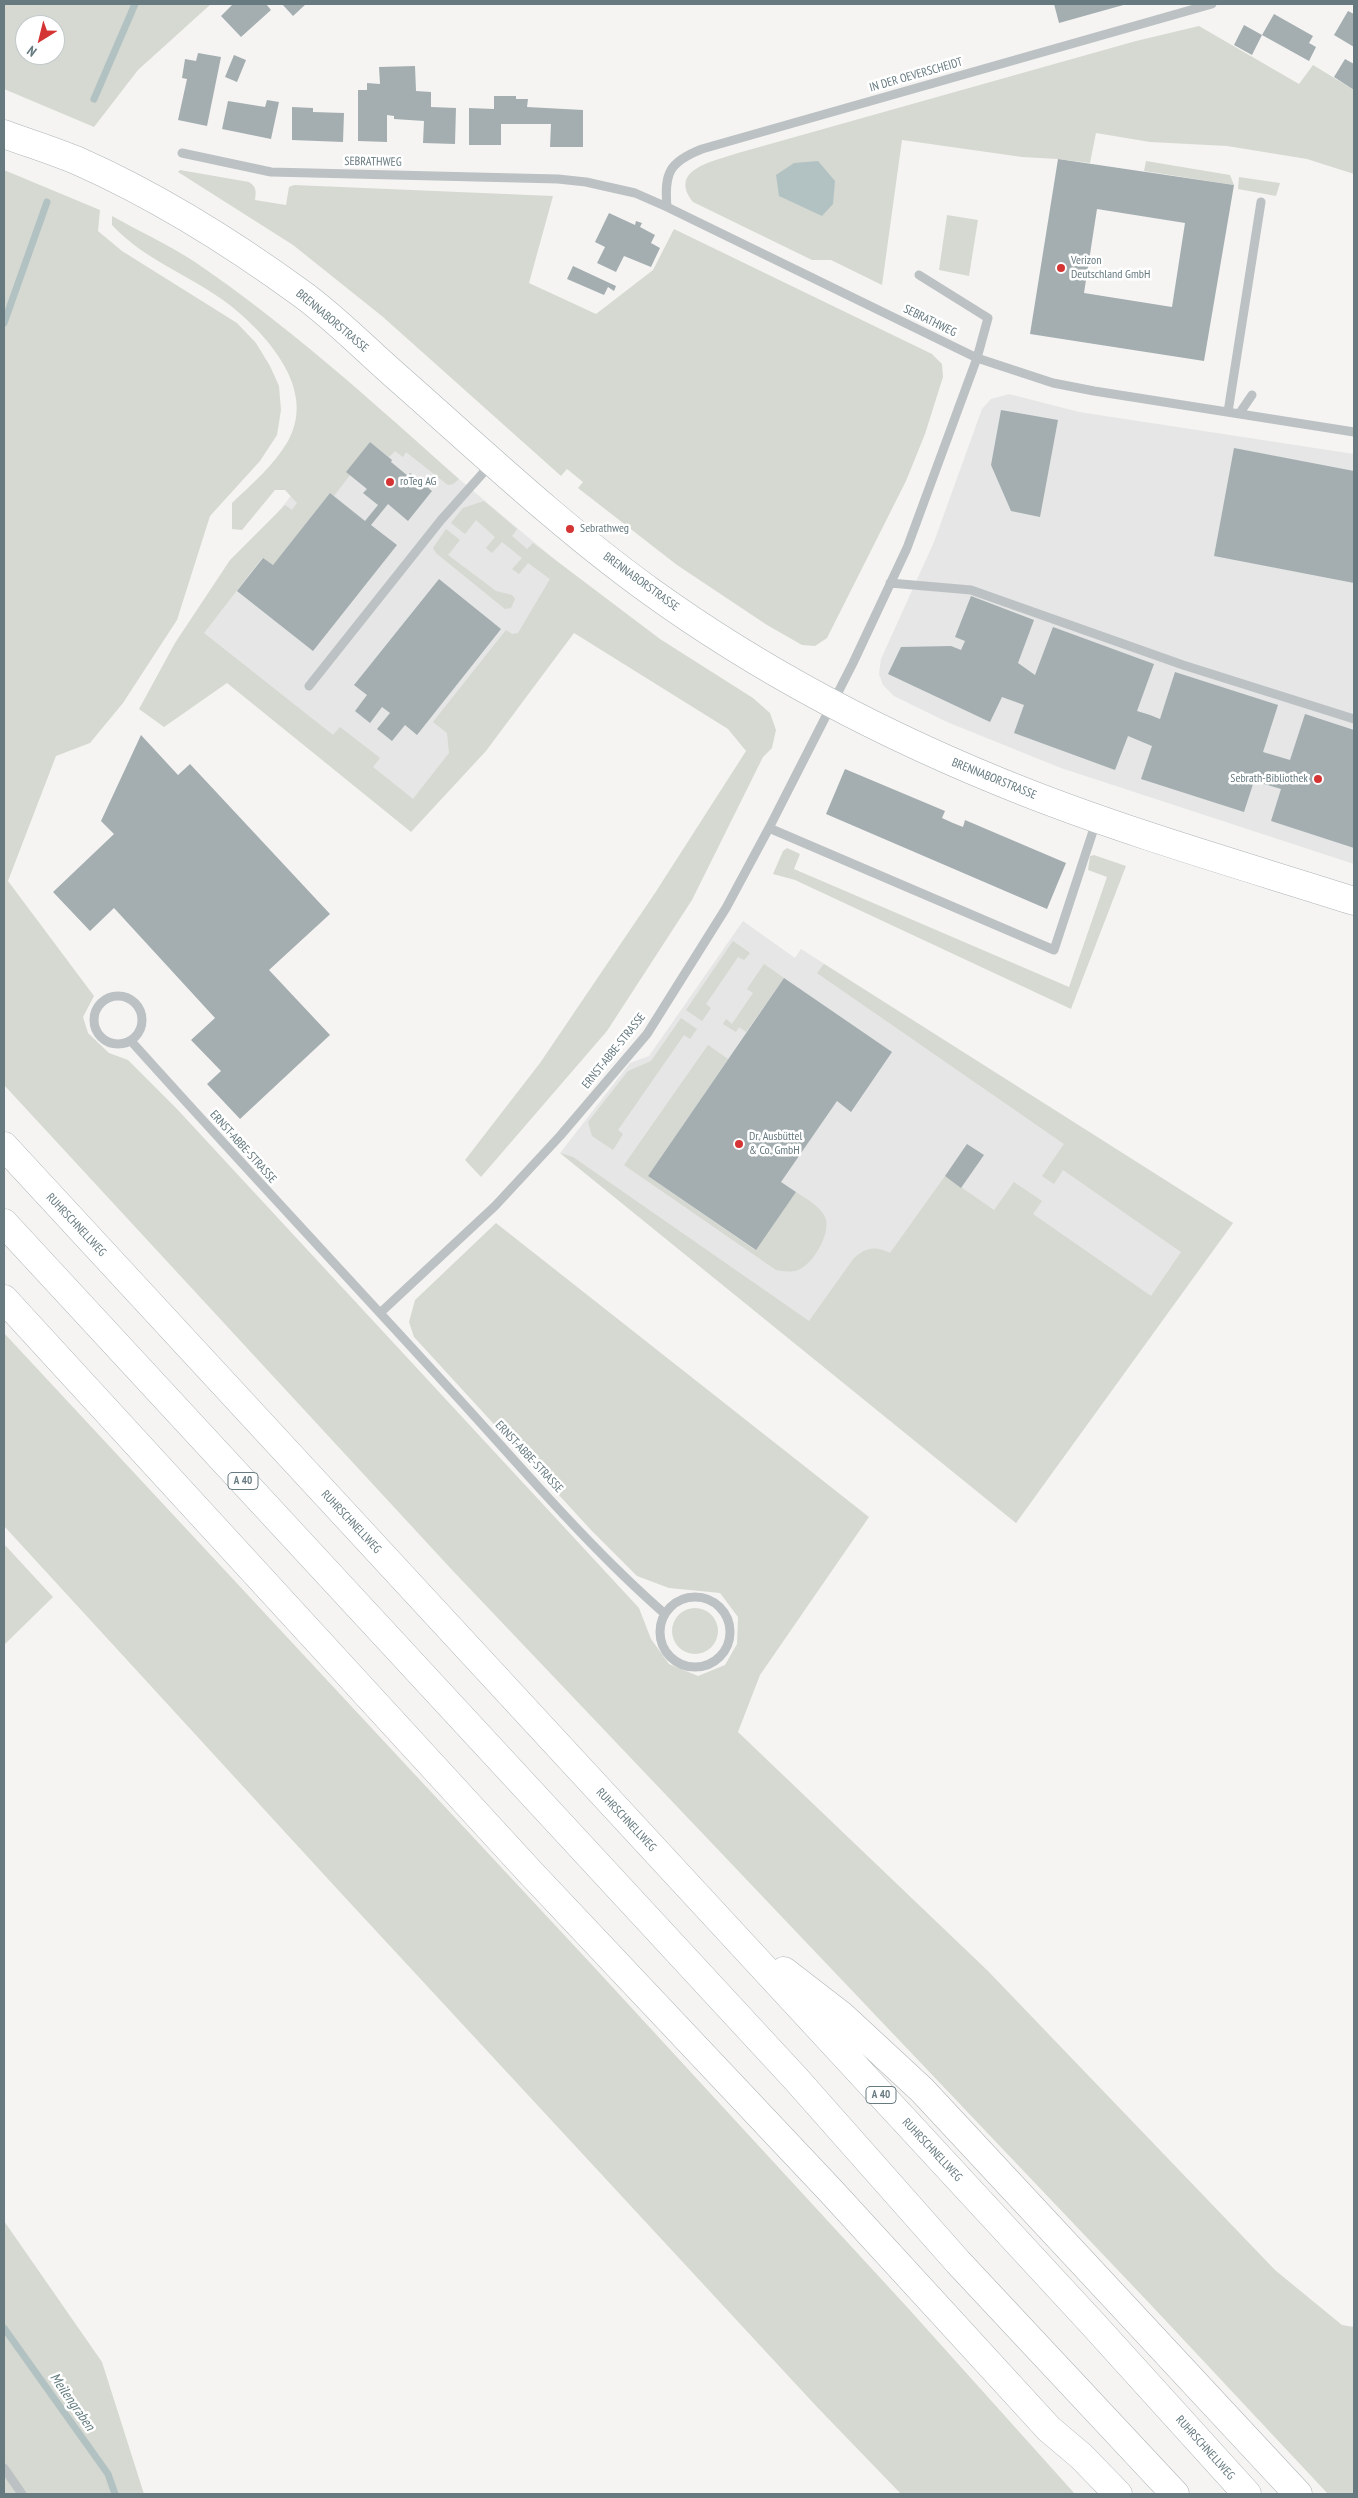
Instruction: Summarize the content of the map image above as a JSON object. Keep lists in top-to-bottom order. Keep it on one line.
{"streets":{"main road":["BRENNABORSTRASSE","RUHRSCHNELLWEG","A 40"],"street":["IN DER OEVERSCHEIDT","SEBRATHWEG","ERNST-ABBE-STRASSE"]},"crossings":[["IN DER OEVERSCHEIDT","SEBRATHWEG"],["BRENNABORSTRASSE","ERNST-ABBE-STRASSE"]],"water":["Meilengraben"],"places":["Verizon Deutschland GmbH","roTeg AG","Sebrathweg","Sebrath-Bibliothek","Dr. Ausbüttel & Co. GmbH"],"north":"bottom left"}
